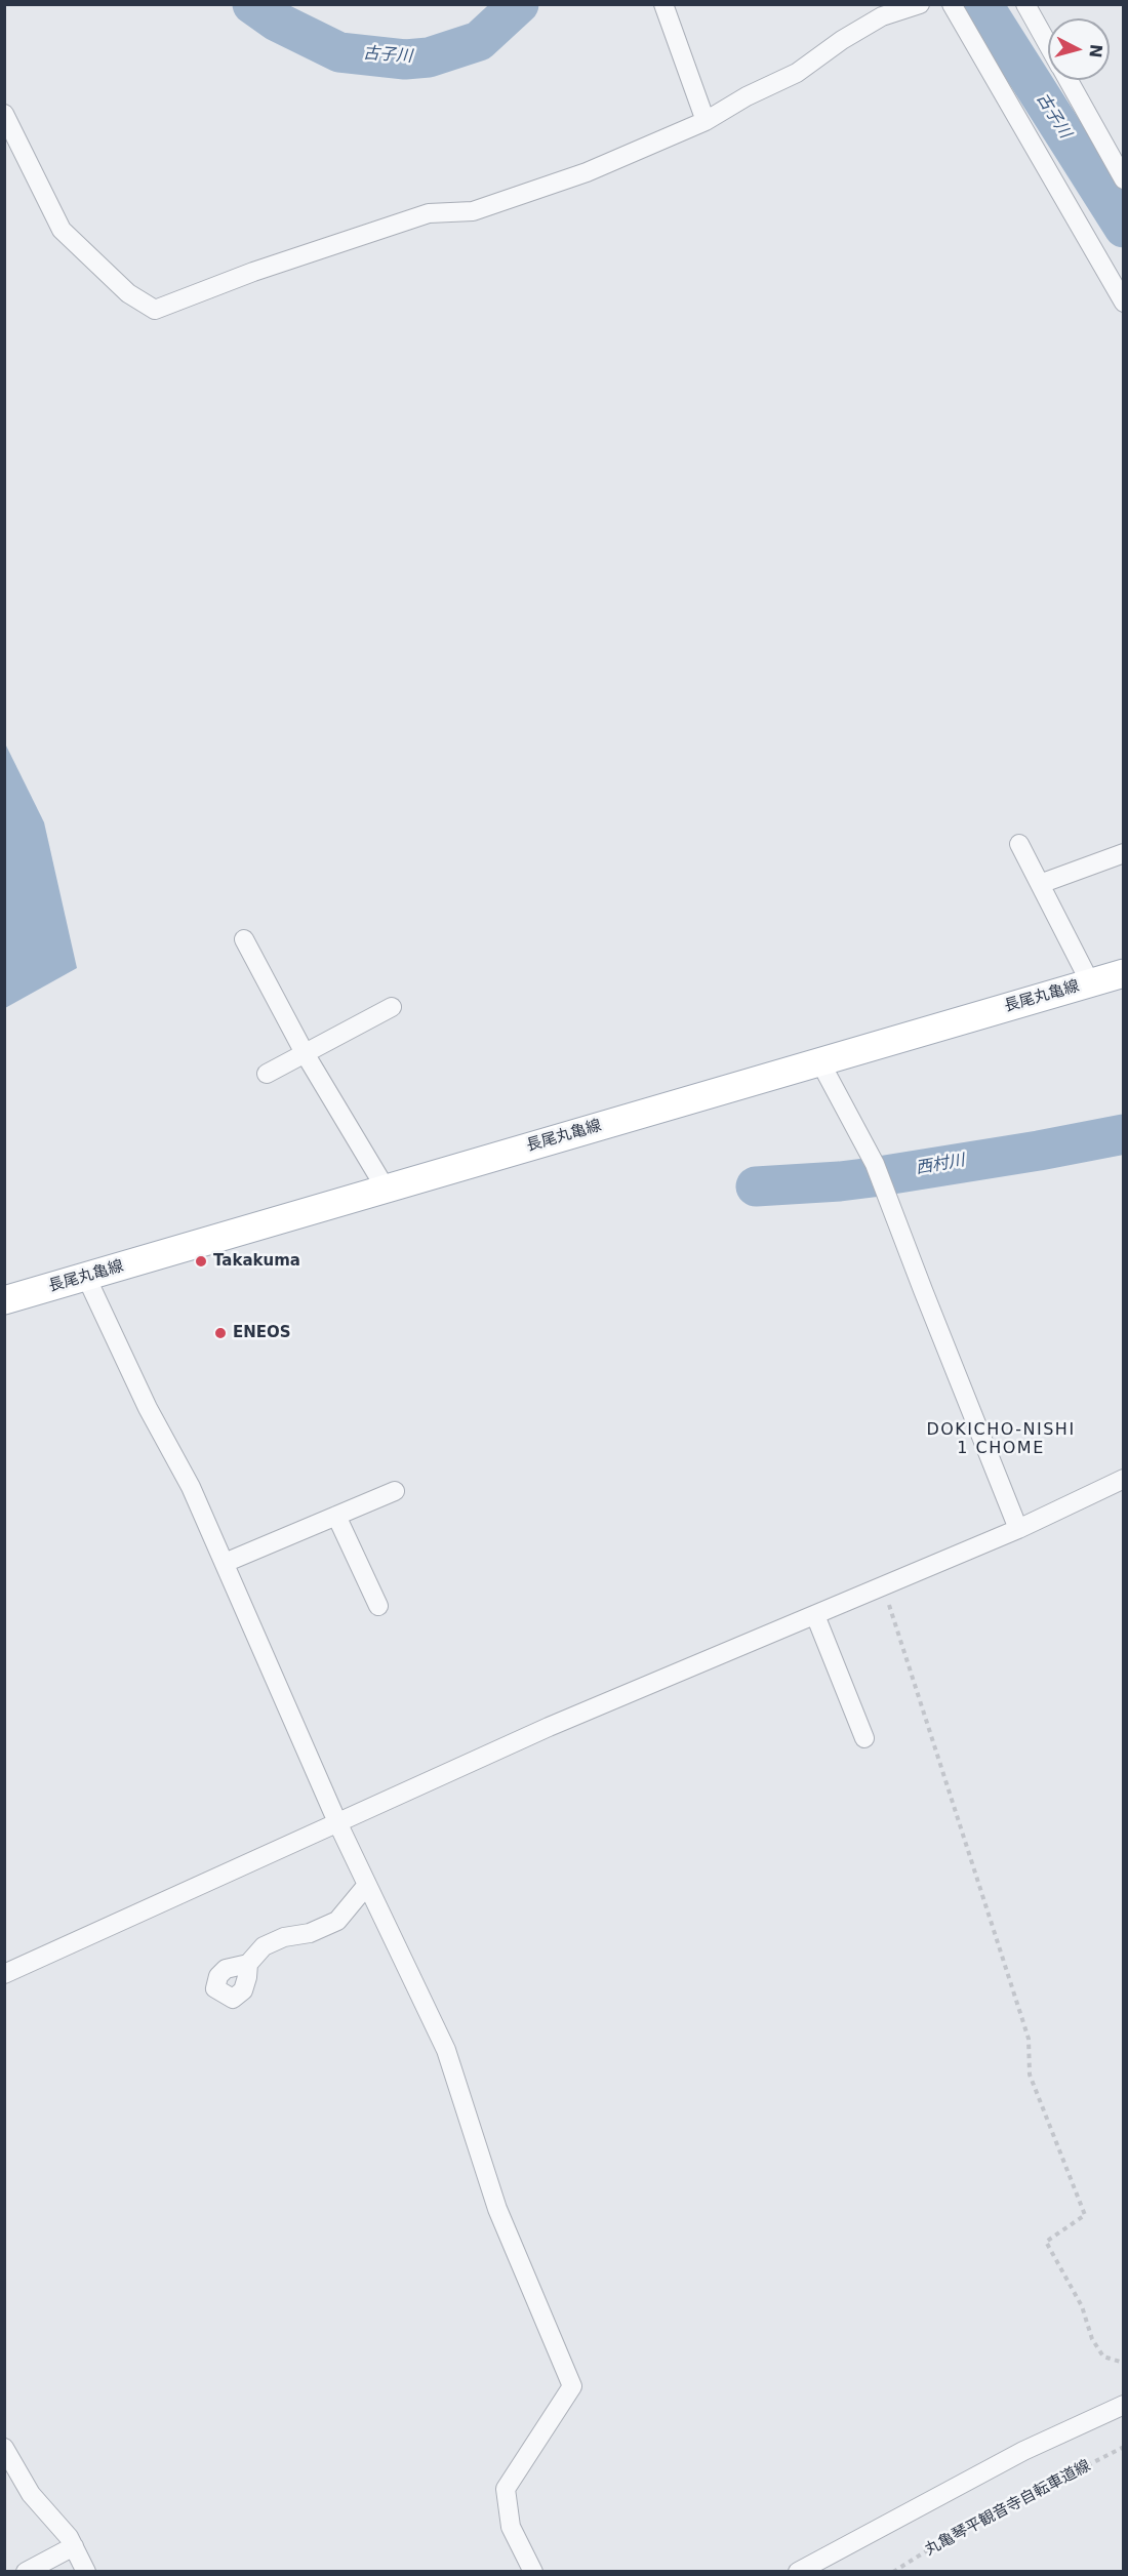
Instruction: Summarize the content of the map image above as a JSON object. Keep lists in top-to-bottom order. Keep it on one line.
{"streets":{"main road":["長尾丸亀線"],"path":["丸亀琴平観音寺自転車道線"]},"districts":["DOKICHO-NISHI 1 CHOME"],"water":["古子川","西村川"],"places":["Takakuma","ENEOS"],"north":"right"}
